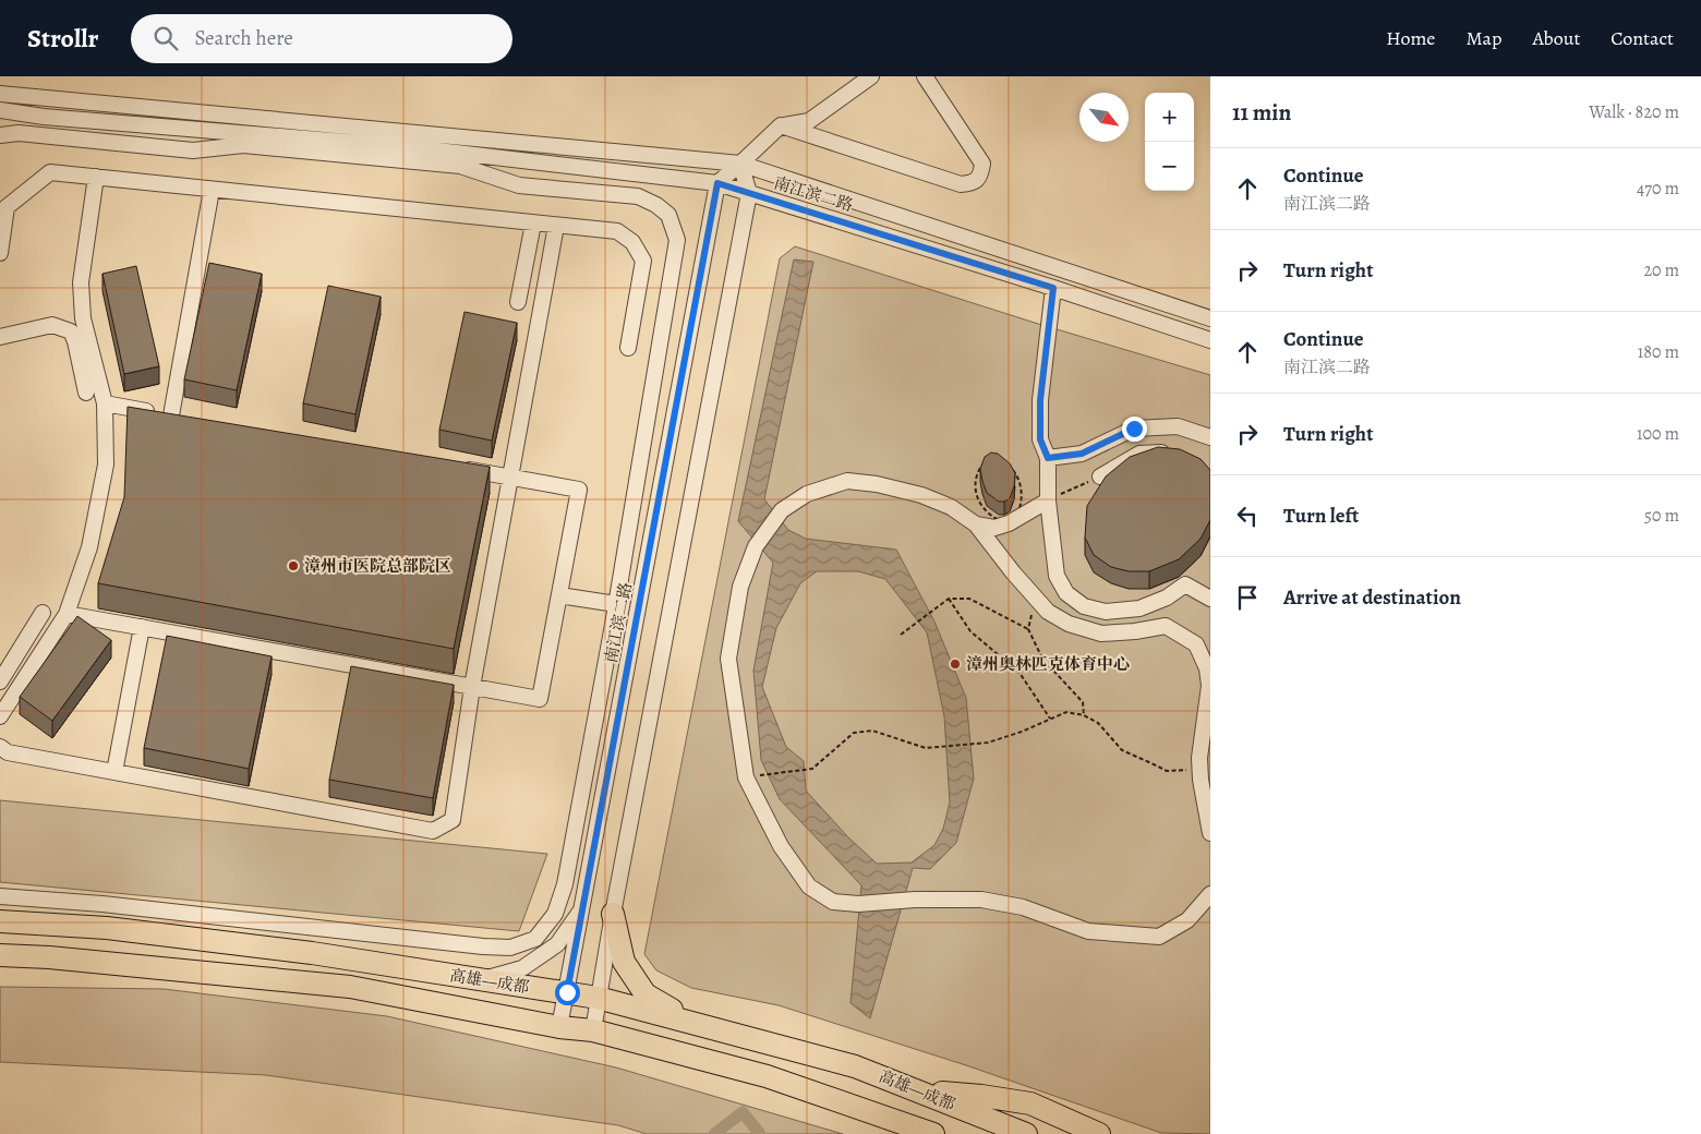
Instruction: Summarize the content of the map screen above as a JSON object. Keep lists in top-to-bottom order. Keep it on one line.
{"streets":{"highway":["高雄—成都"],"street":["南江滨二路"]},"crossings":[["南江滨二路","高雄—成都"]],"places":["漳州市医院总部院区","漳州奥林匹克体育中心"],"north":"bottom right","page":{"header":"Strollr","search":"Search here","nav":["Home","Map","About","Contact"],"heading":["11 min","Walk · 820 m"],"map_buttons":["+","−"],"list":[["Continue","南江滨二路","470 m"],["Turn right","20 m"],["Continue","南江滨二路","180 m"],["Turn right","100 m"],["Turn left","50 m"],"Arrive at destination"]}}
